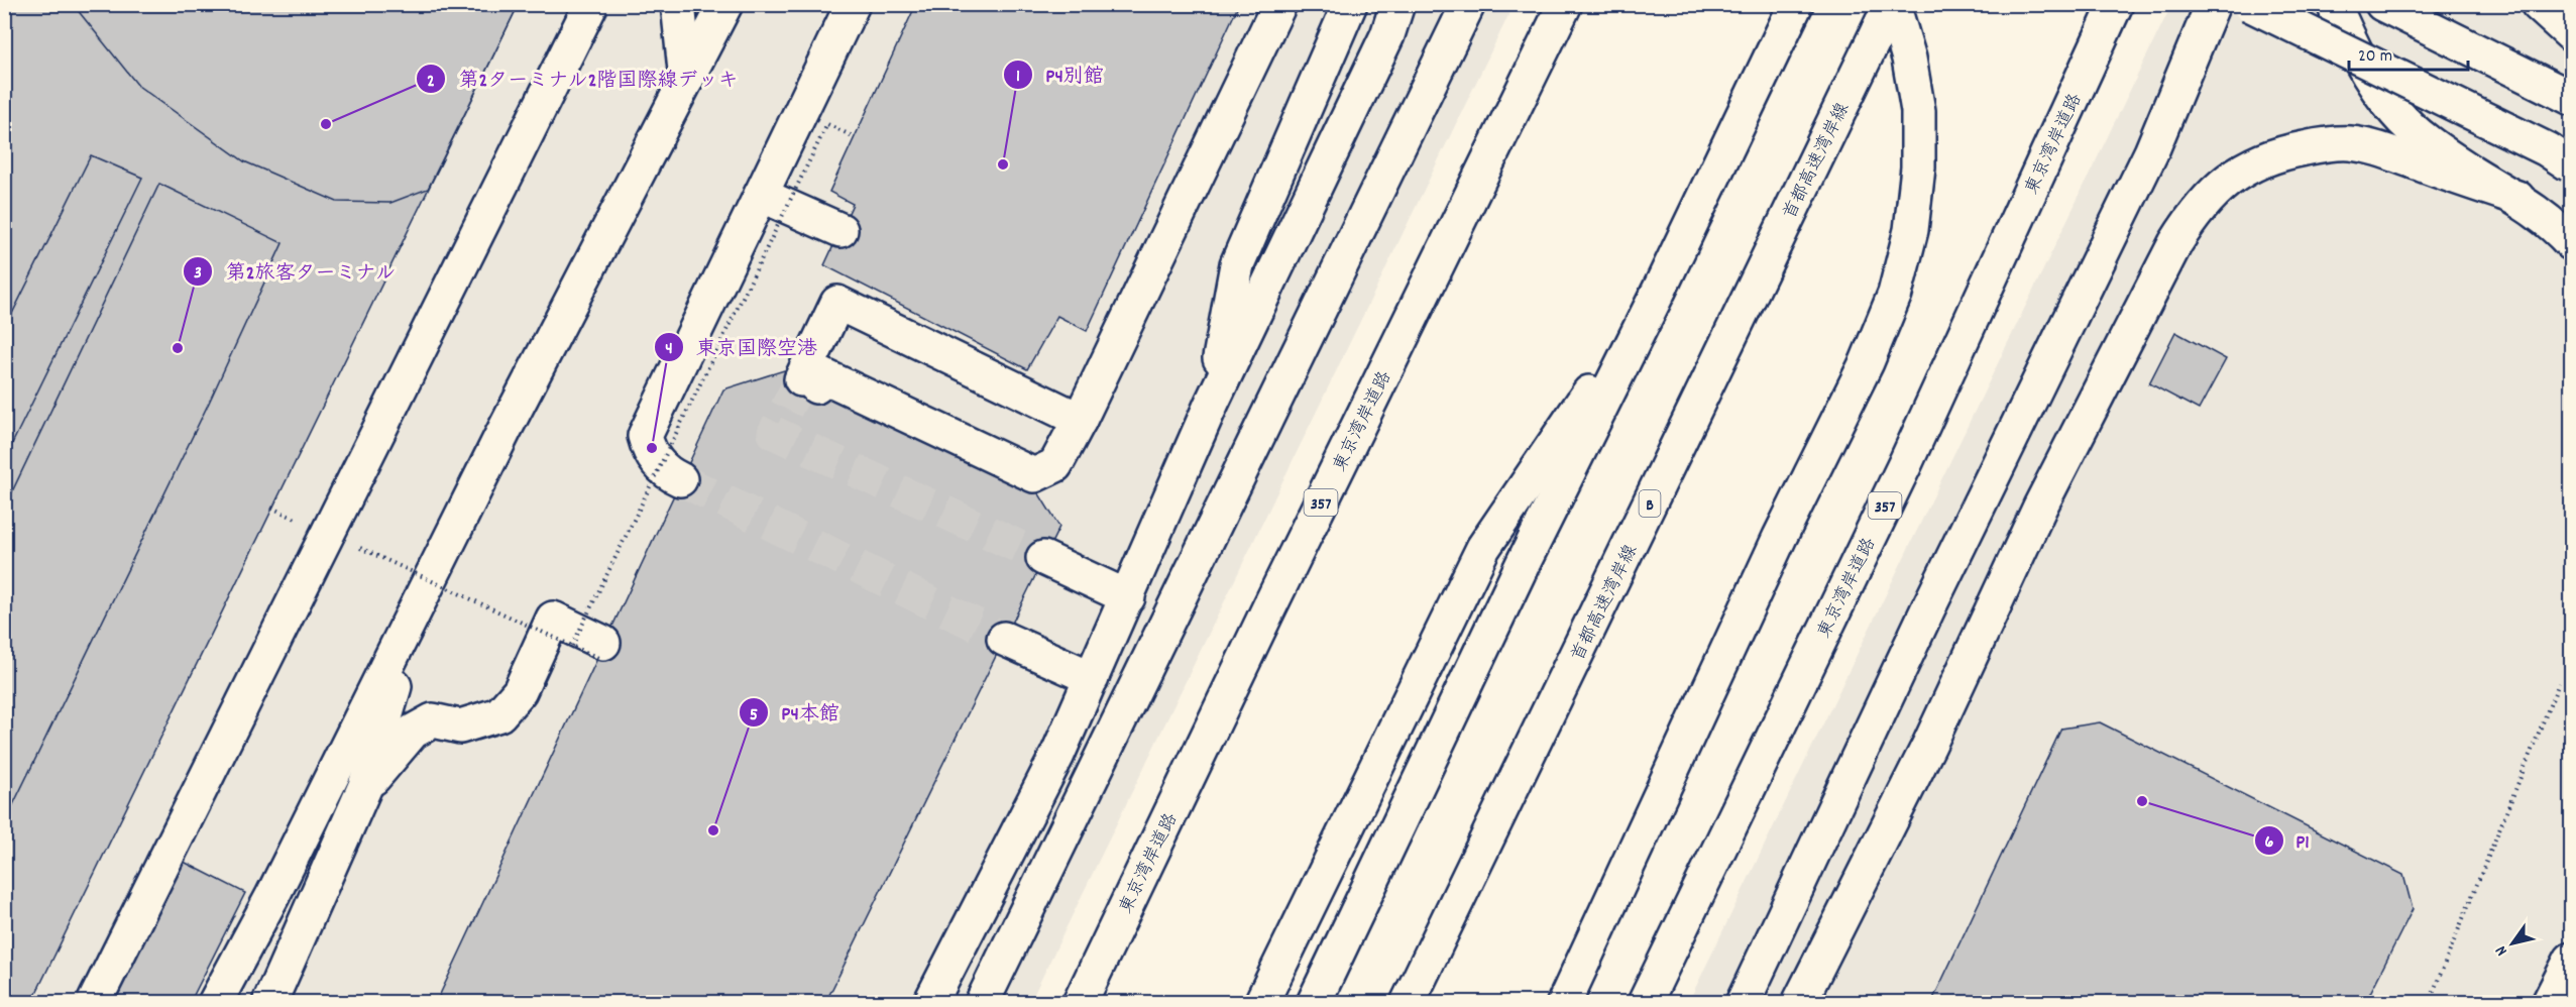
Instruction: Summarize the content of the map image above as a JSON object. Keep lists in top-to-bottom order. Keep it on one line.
{"streets":{"main road":["東京湾岸道路","首都高速湾岸線","357","B"]},"places":["第2ターミナル2階国際線デッキ","P4別館","第2旅客ターミナル","東京国際空港","P1","P4本館"],"scale_bar":"20 m","north":"bottom left"}
